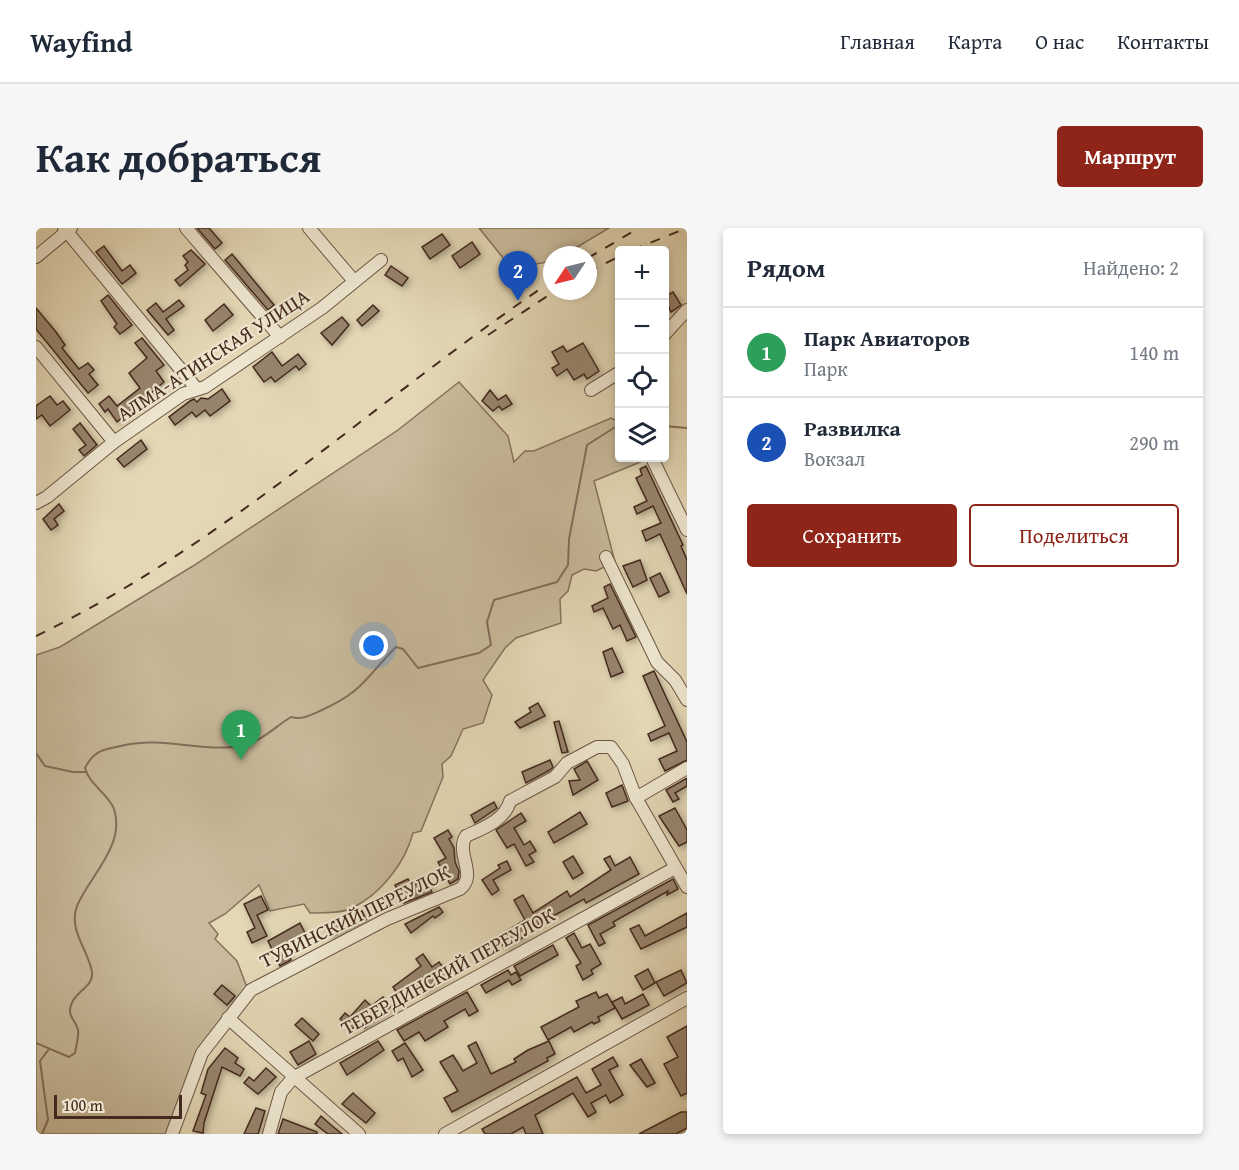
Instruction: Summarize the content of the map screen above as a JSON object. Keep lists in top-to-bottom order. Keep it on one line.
{"streets":{"street":["АЛМА-АТИНСКАЯ УЛИЦА","ТУВИНСКИЙ ПЕРЕУЛОК","ТЕБЕРДИНСКИЙ ПЕРЕУЛОК"]},"scale_bar":"100 m","north":"bottom left","page":{"header":"Wayfind","nav":["Главная","Карта","О нас","Контакты"],"title":"Как добраться","buttons":["Маршрут",["Сохранить","Поделиться"]],"heading":["Рядом","Найдено: 2"],"map_buttons":["+","−"],"pins":["2","1"],"list":[{"mark":"1","name":"Парк Авиаторов","note":"Парк","value":"140 m"},{"mark":"2","name":"Развилка","note":"Вокзал","value":"290 m"}],"scale":"100 m"}}
